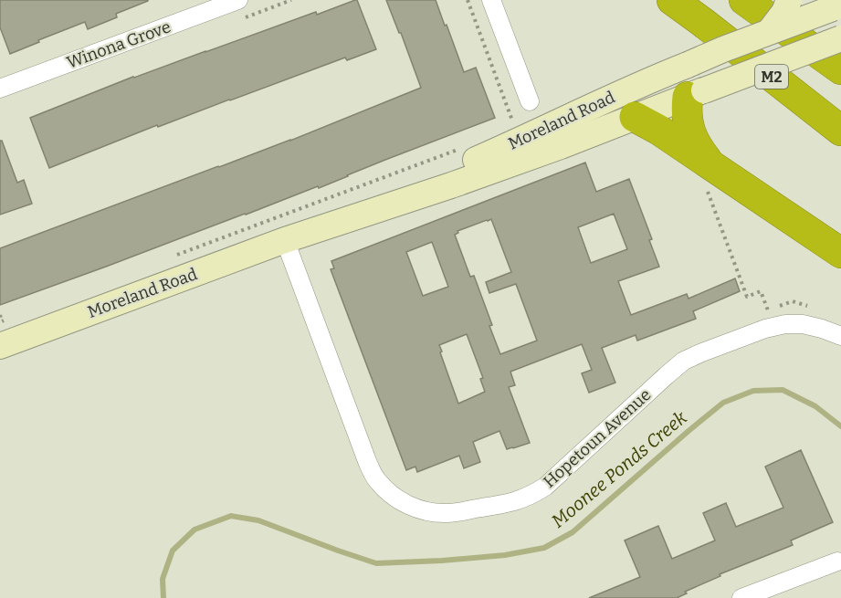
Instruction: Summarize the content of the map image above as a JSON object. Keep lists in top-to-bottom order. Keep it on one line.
{"streets":{"highway":["M2"],"main road":["Moreland Road"],"street":["Winona Grove","Hopetoun Avenue"]},"crossings":[["Moreland Road","Hopetoun Avenue"]],"water":["Moonee Ponds Creek"]}
